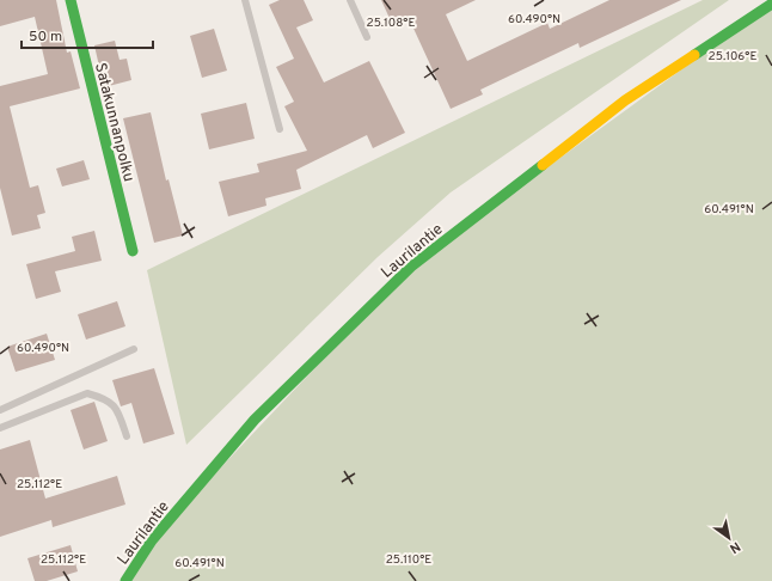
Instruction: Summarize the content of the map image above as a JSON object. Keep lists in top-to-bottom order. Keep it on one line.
{"streets":{"street":["Satakunnanpolku","Laurilantie"]},"scale_bar":"50 m","north":"bottom right","coordinates":["60.490°N","25.108°E","25.106°E","60.491°N","25.112°E","25.110°E"]}
